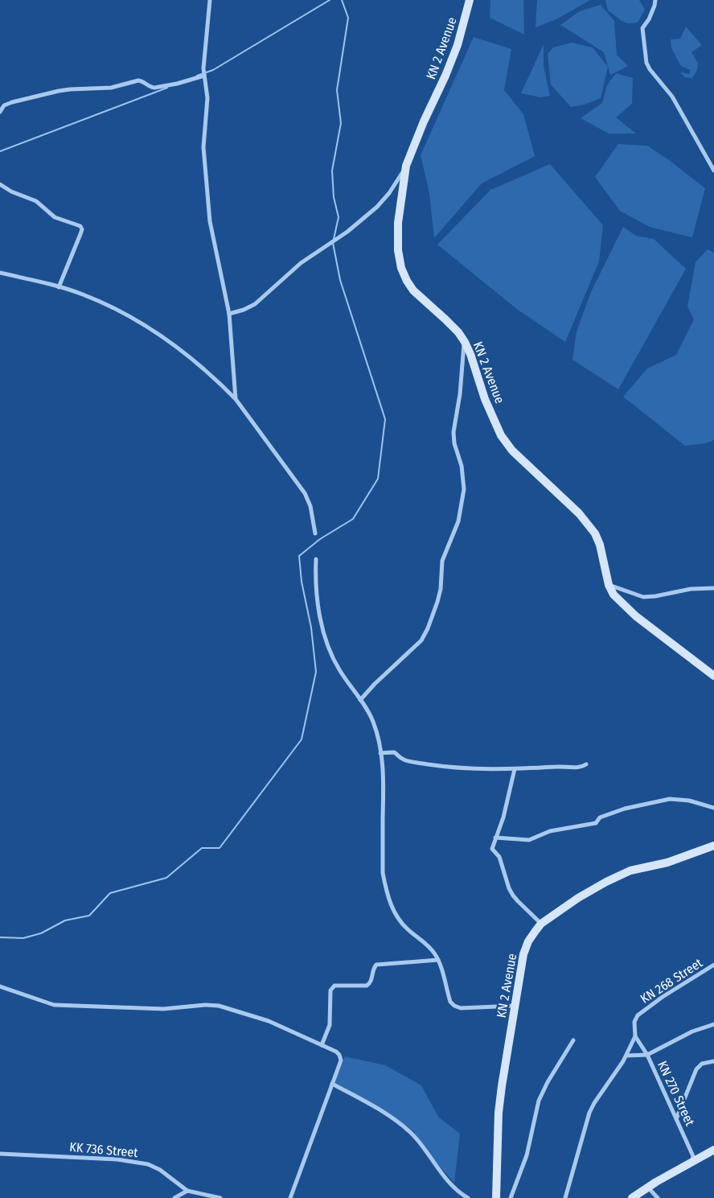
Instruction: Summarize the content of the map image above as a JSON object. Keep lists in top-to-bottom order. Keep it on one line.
{"streets":{"main road":["KN 2 Avenue"],"street":["KN 268 Street","KN 270 Street","KK 736 Street"]},"crossings":[["KN 268 Street","KN 270 Street"]]}
